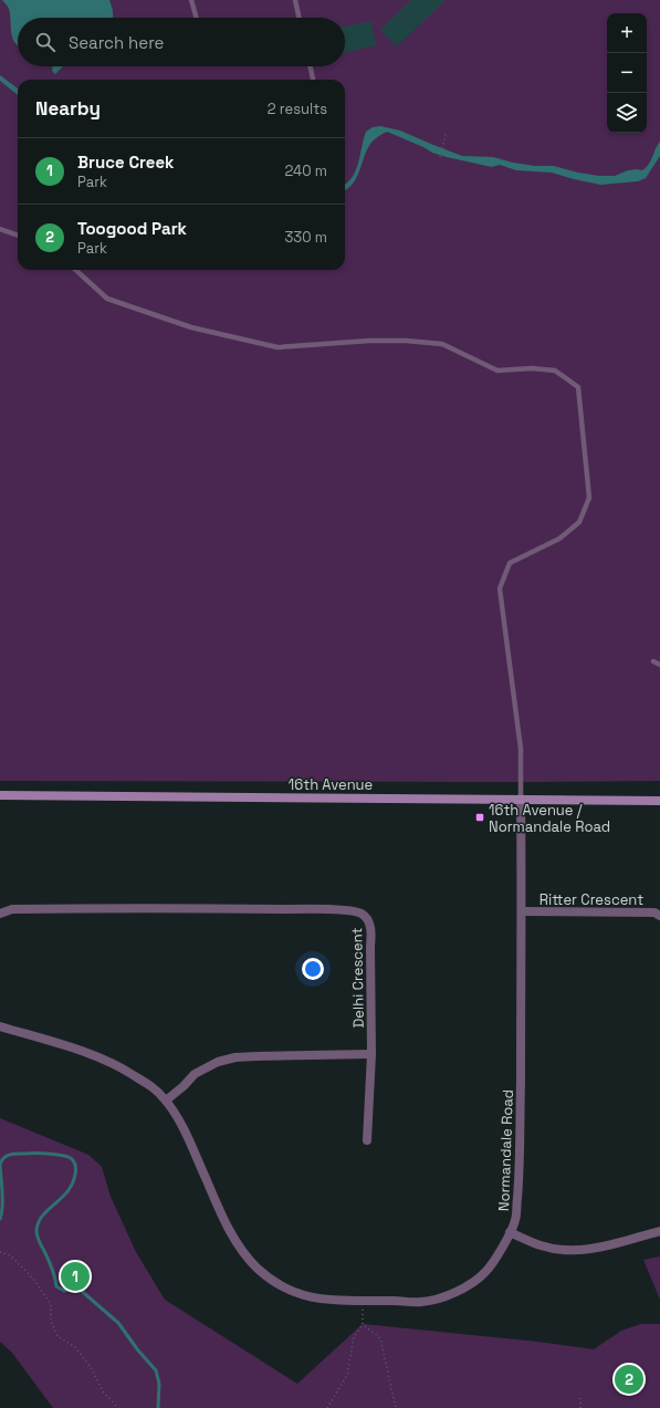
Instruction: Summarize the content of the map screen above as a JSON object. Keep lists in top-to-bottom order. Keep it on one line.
{"streets":{"main road":["16th Avenue"],"street":["Ritter Crescent","Delhi Crescent","Normandale Road"]},"crossings":[["16th Avenue","Normandale Road"],["Ritter Crescent","Normandale Road"]],"places":{"transit":["16th Avenue / Normandale Road"]},"page":{"map_buttons":["+","−"],"search":"Search here","heading":["Nearby","2 results"],"list":[{"mark":"1","name":"Bruce Creek","note":"Park","value":"240 m"},{"mark":"2","name":"Toogood Park","note":"Park","value":"330 m"}],"pins":["1","2"]}}
